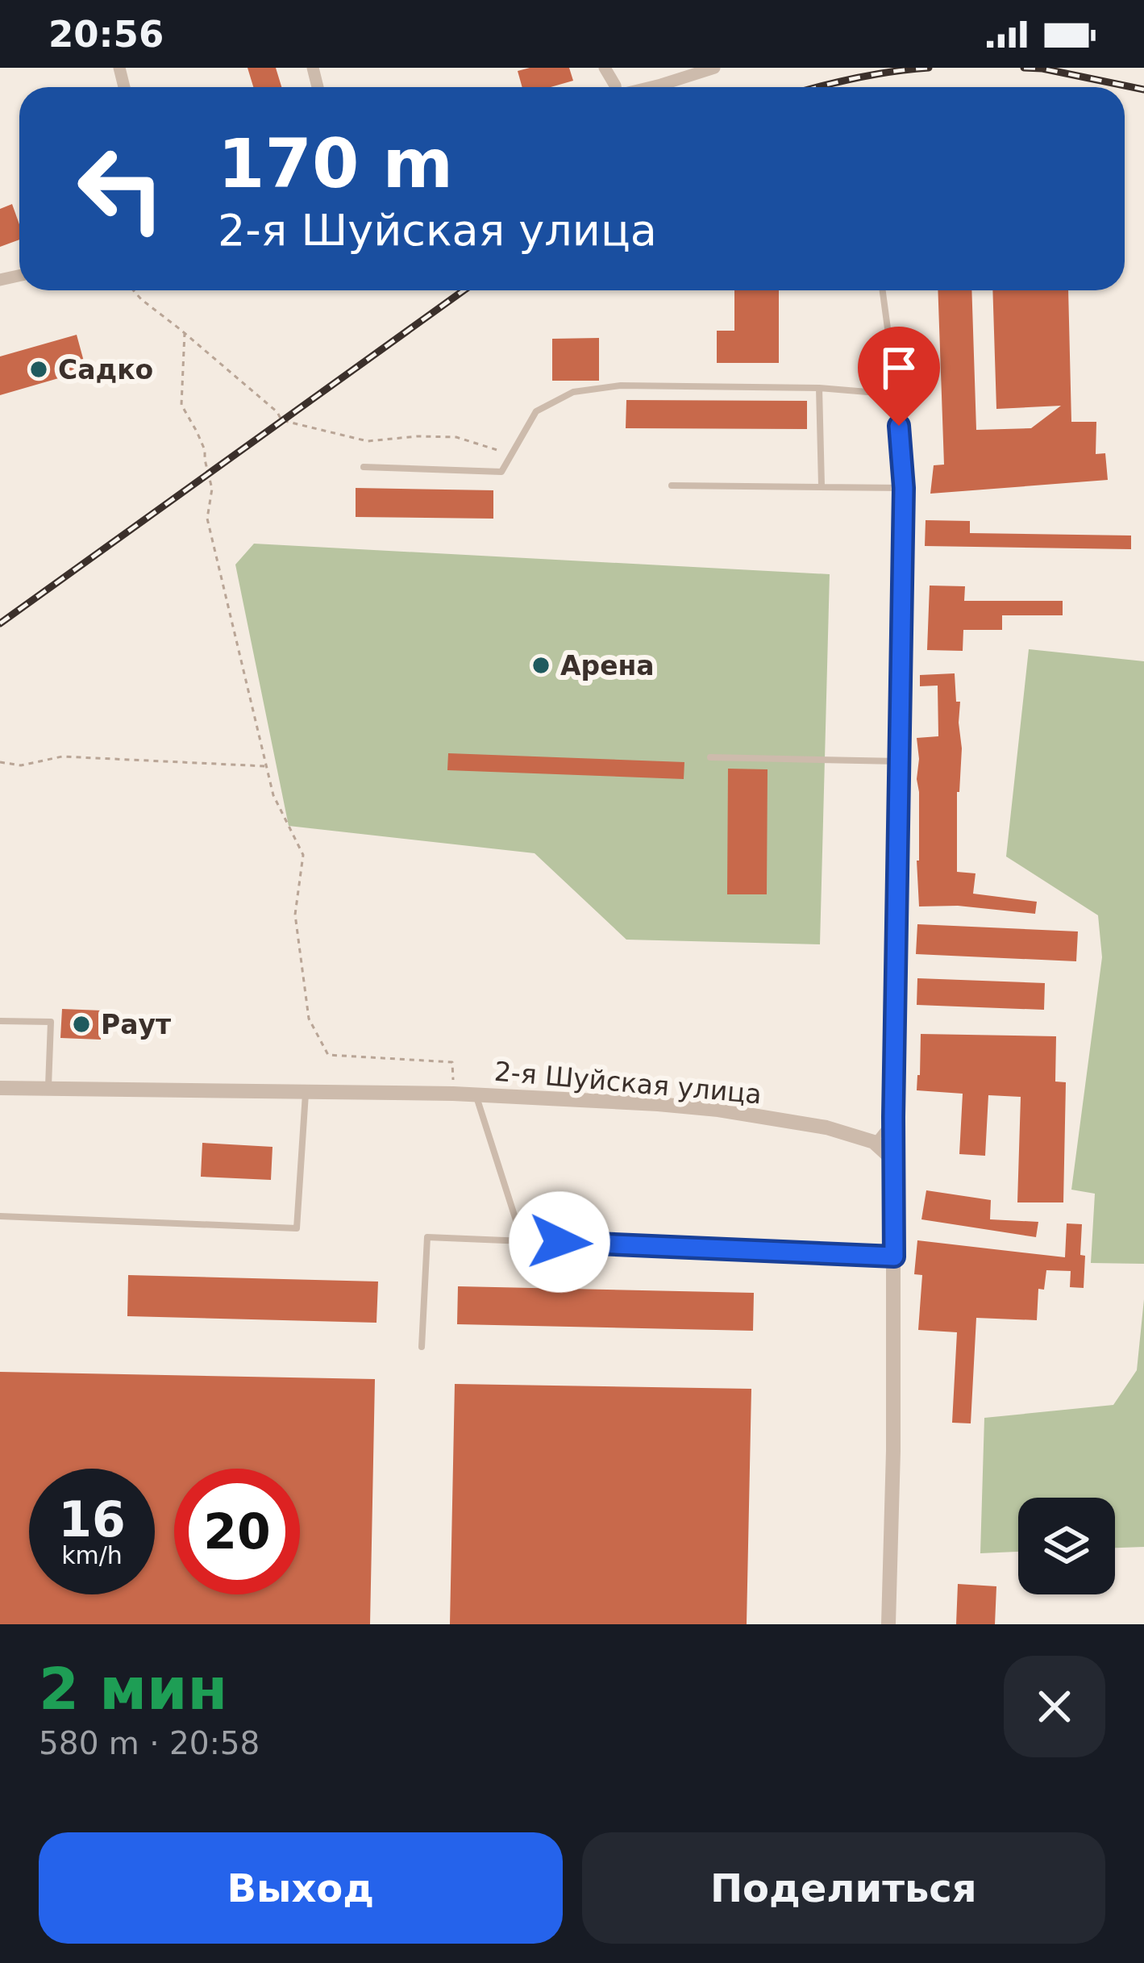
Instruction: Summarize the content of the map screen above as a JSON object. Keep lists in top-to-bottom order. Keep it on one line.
{"streets":{"street":["2-я Шуйская улица"]},"places":["Садко","Арена","Раут"],"page":{"status":"20:56","turn":["170 m","2-я Шуйская улица"],"speed":"16 km/h","limit":"20","heading":["2 мин","580 m · 20:58"],"buttons":["Выход","Поделиться"]}}
